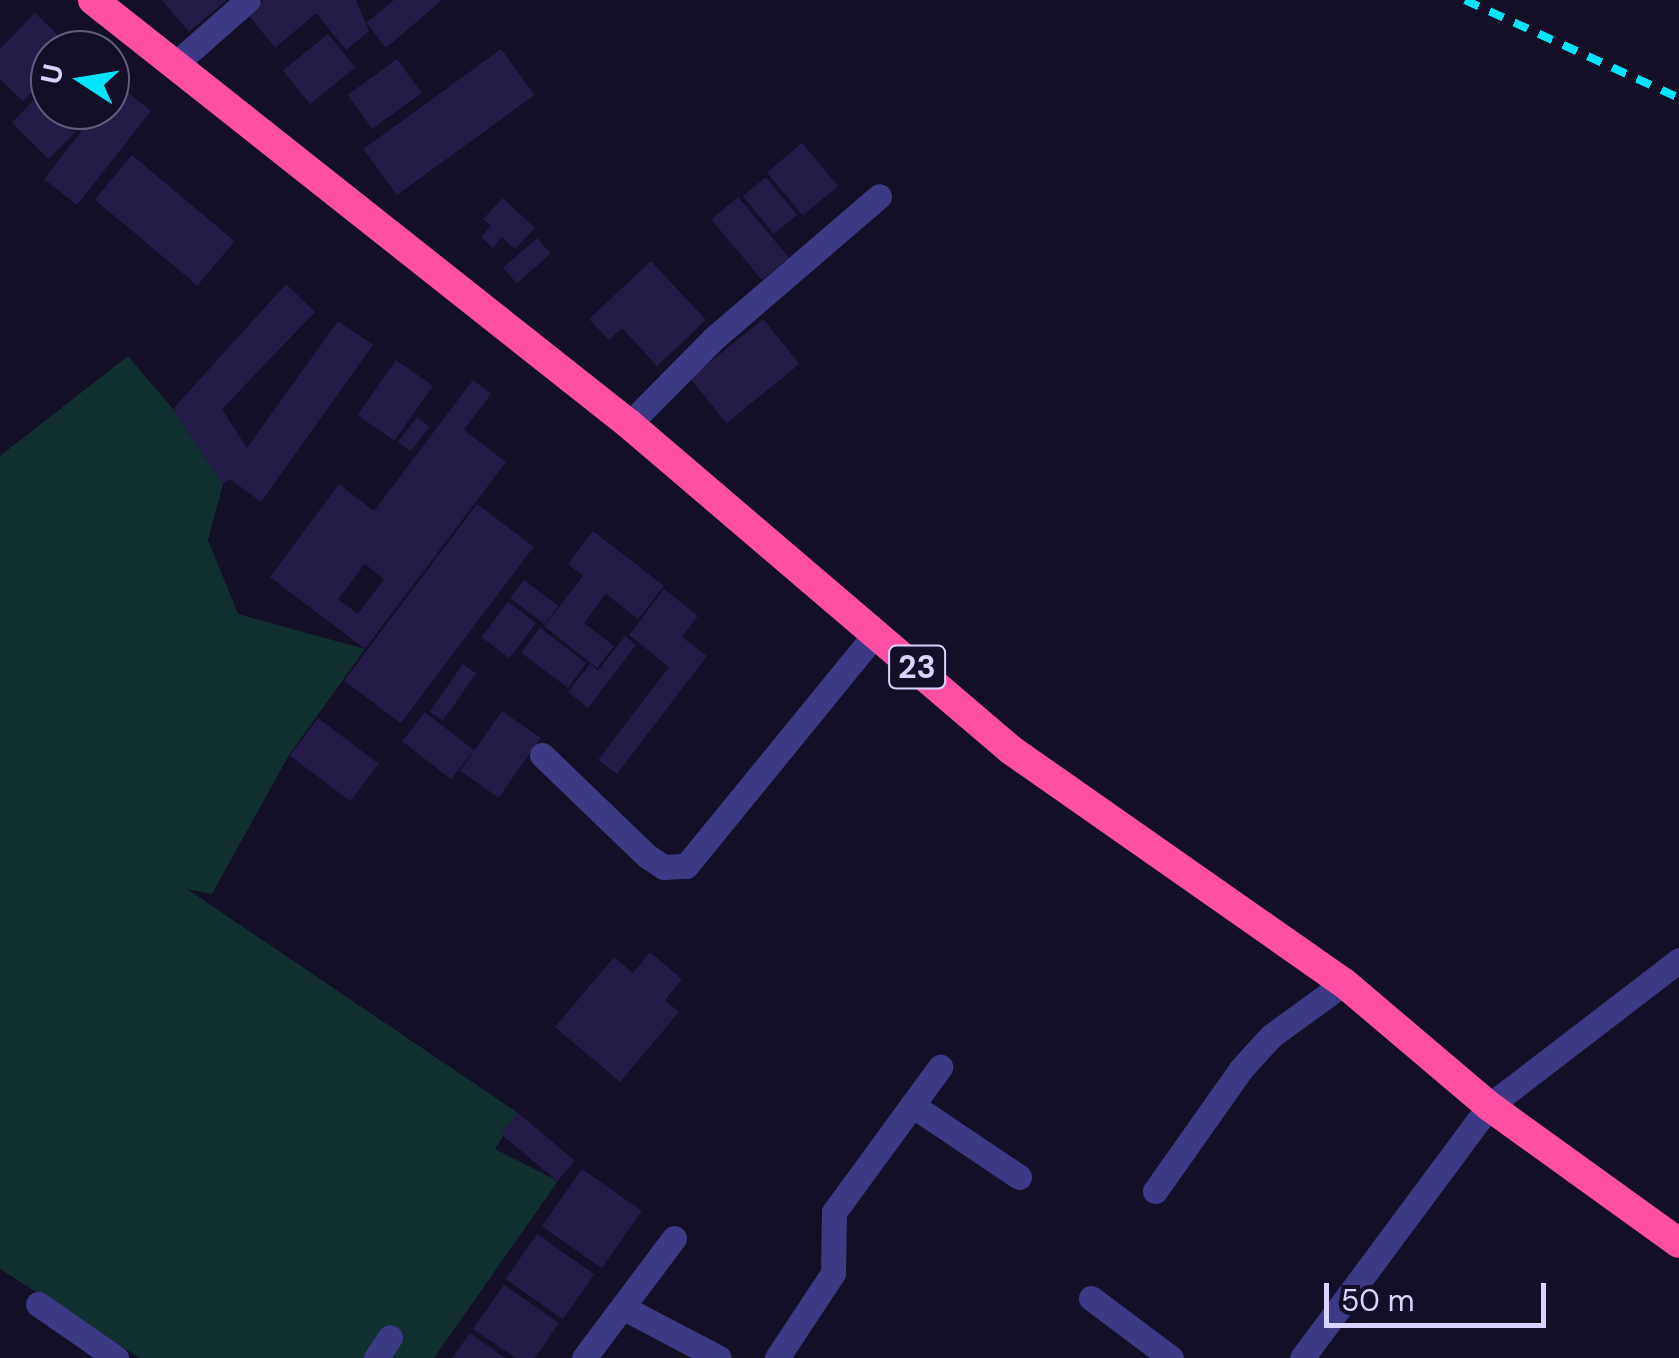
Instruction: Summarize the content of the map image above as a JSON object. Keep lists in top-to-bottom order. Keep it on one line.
{"streets":{"highway":["23"]},"scale_bar":"50 m","north":"left"}
